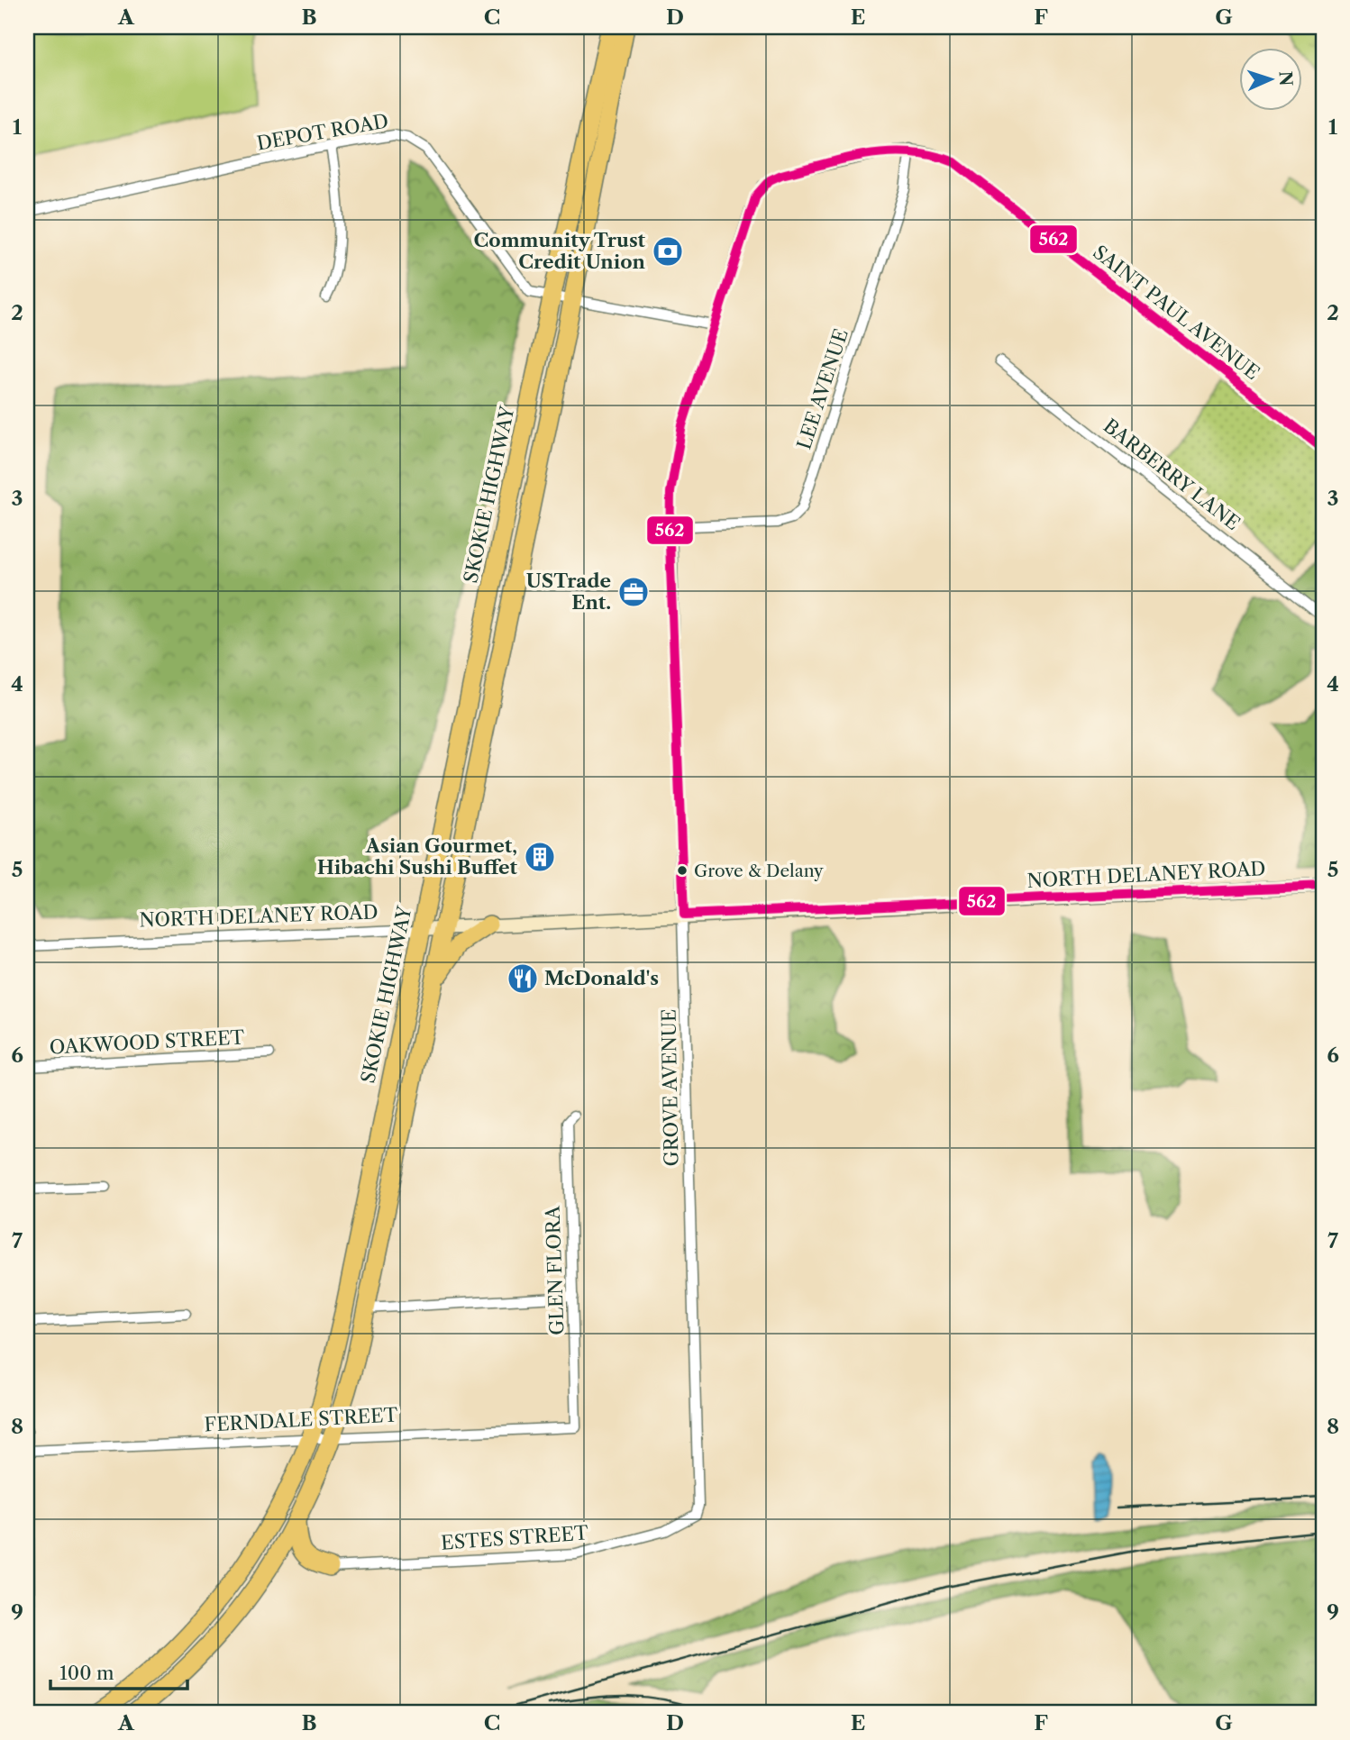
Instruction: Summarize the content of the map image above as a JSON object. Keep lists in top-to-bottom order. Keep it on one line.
{"streets":{"highway":["SKOKIE HIGHWAY"],"street":["DEPOT ROAD","SAINT PAUL AVENUE","LEE AVENUE","BARBERRY LANE","NORTH DELANEY ROAD","OAKWOOD STREET","GROVE AVENUE","GLEN FLORA","FERNDALE STREET","ESTES STREET"]},"crossings":[["DEPOT ROAD","SAINT PAUL AVENUE"],["DEPOT ROAD","SKOKIE HIGHWAY"],["DEPOT ROAD","GROVE AVENUE"],["SAINT PAUL AVENUE","LEE AVENUE"],["SAINT PAUL AVENUE","GROVE AVENUE"],["LEE AVENUE","GROVE AVENUE"],["SKOKIE HIGHWAY","NORTH DELANEY ROAD"],["SKOKIE HIGHWAY","FERNDALE STREET"],["NORTH DELANEY ROAD","GROVE AVENUE"],["GROVE AVENUE","ESTES STREET"],["GLEN FLORA","FERNDALE STREET"]],"places":{"bank":["Community Trust Credit Union"],"office":["USTrade Ent."],"building":["Asian Gourmet, Hibachi Sushi Buffet"],"other":["Grove & Delany"],"restaurant":["McDonald's"]},"lines":["transit line 562"],"scale_bar":"100 m","north":"right","grid":{"columns":["A","B","C","D","E","F","G"],"rows":["1","2","3","4","5","6","7","8","9"]}}
